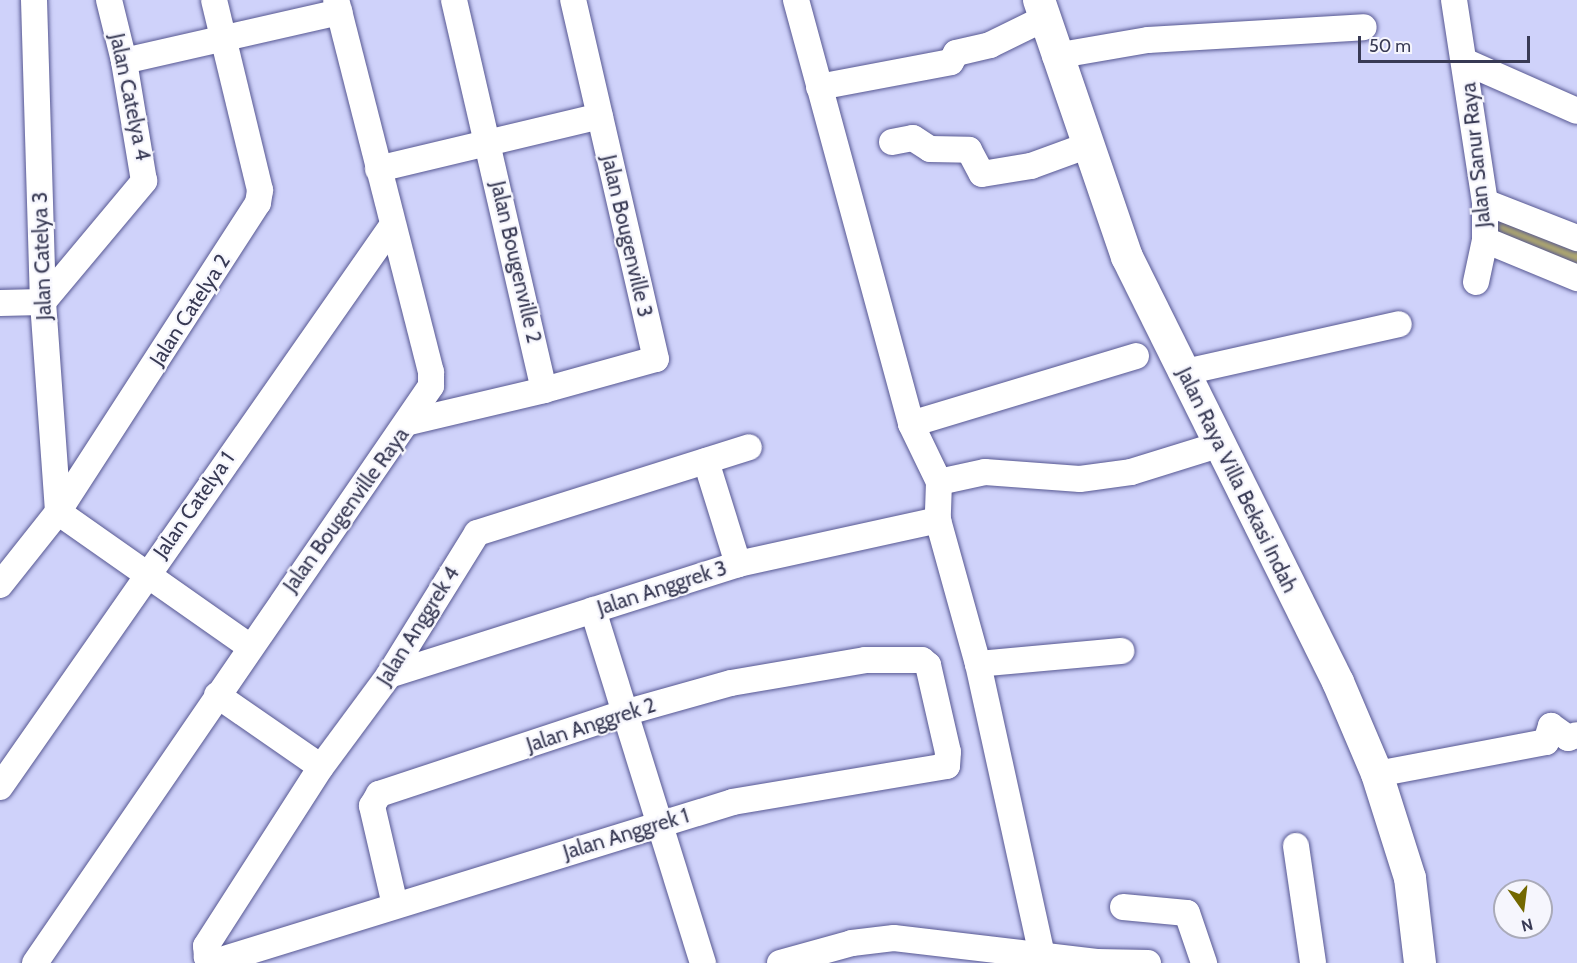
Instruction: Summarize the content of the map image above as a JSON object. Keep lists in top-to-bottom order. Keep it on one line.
{"streets":{"main road":["Jalan Raya Villa Bekasi Indah"],"street":["Jalan Catelya 4","Jalan Sanur Raya","Jalan Bougenville 3","Jalan Catelya 3","Jalan Bougenville 2","Jalan Catelya 2","Jalan Catelya 1","Jalan Bougenville Raya","Jalan Anggrek 3","Jalan Anggrek 4","Jalan Anggrek 2","Jalan Anggrek 1"]},"crossings":[["Jalan Catelya 4","Jalan Catelya 3"],["Jalan Bougenville 3","Jalan Bougenville 2"],["Jalan Catelya 3","Jalan Catelya 2"],["Jalan Catelya 1","Jalan Bougenville Raya"],["Jalan Anggrek 3","Jalan Anggrek 4"],["Jalan Anggrek 4","Jalan Anggrek 1"],["Jalan Anggrek 2","Jalan Anggrek 1"]],"scale_bar":"50 m","north":"bottom"}
